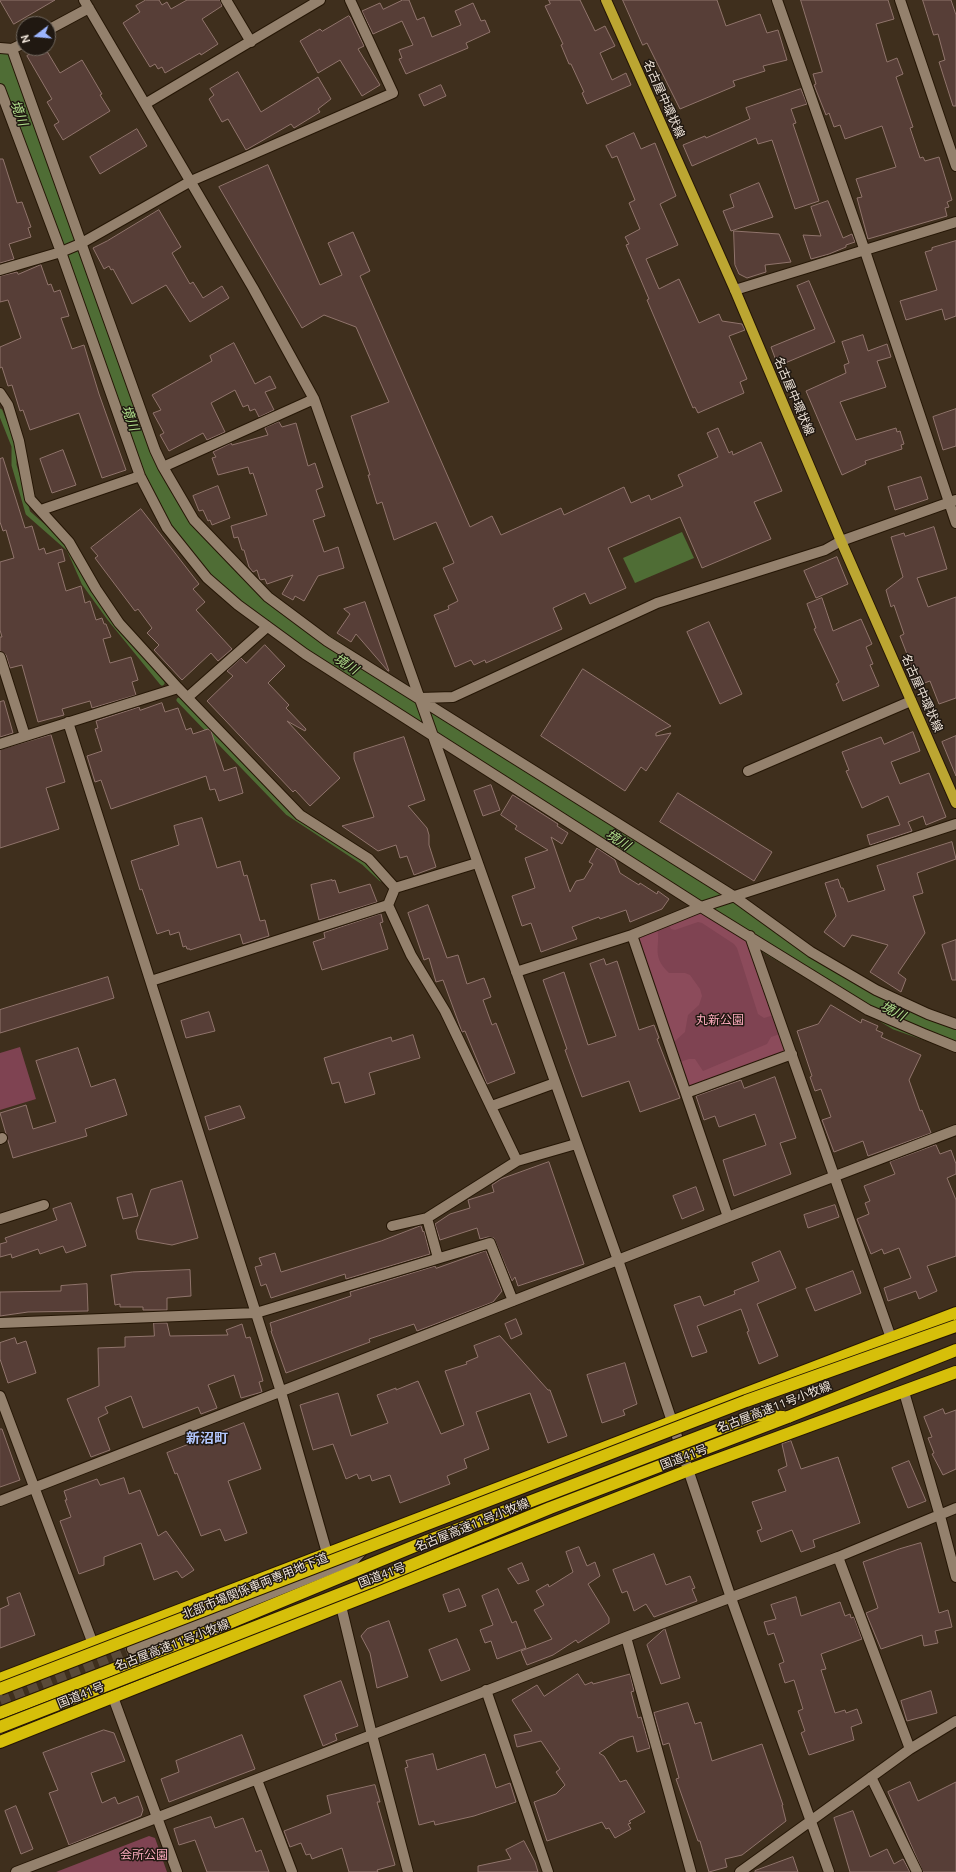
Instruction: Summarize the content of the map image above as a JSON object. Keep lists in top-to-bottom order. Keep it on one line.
{"streets":{"highway":["名古屋高速11号小牧線","国道41号"],"main road":["名古屋中環状線"],"street":["北部市場関係車両専用地下道"]},"districts":["新沼町"],"water":["境川"],"parks":["丸新公園","会所公園"],"north":"left"}
